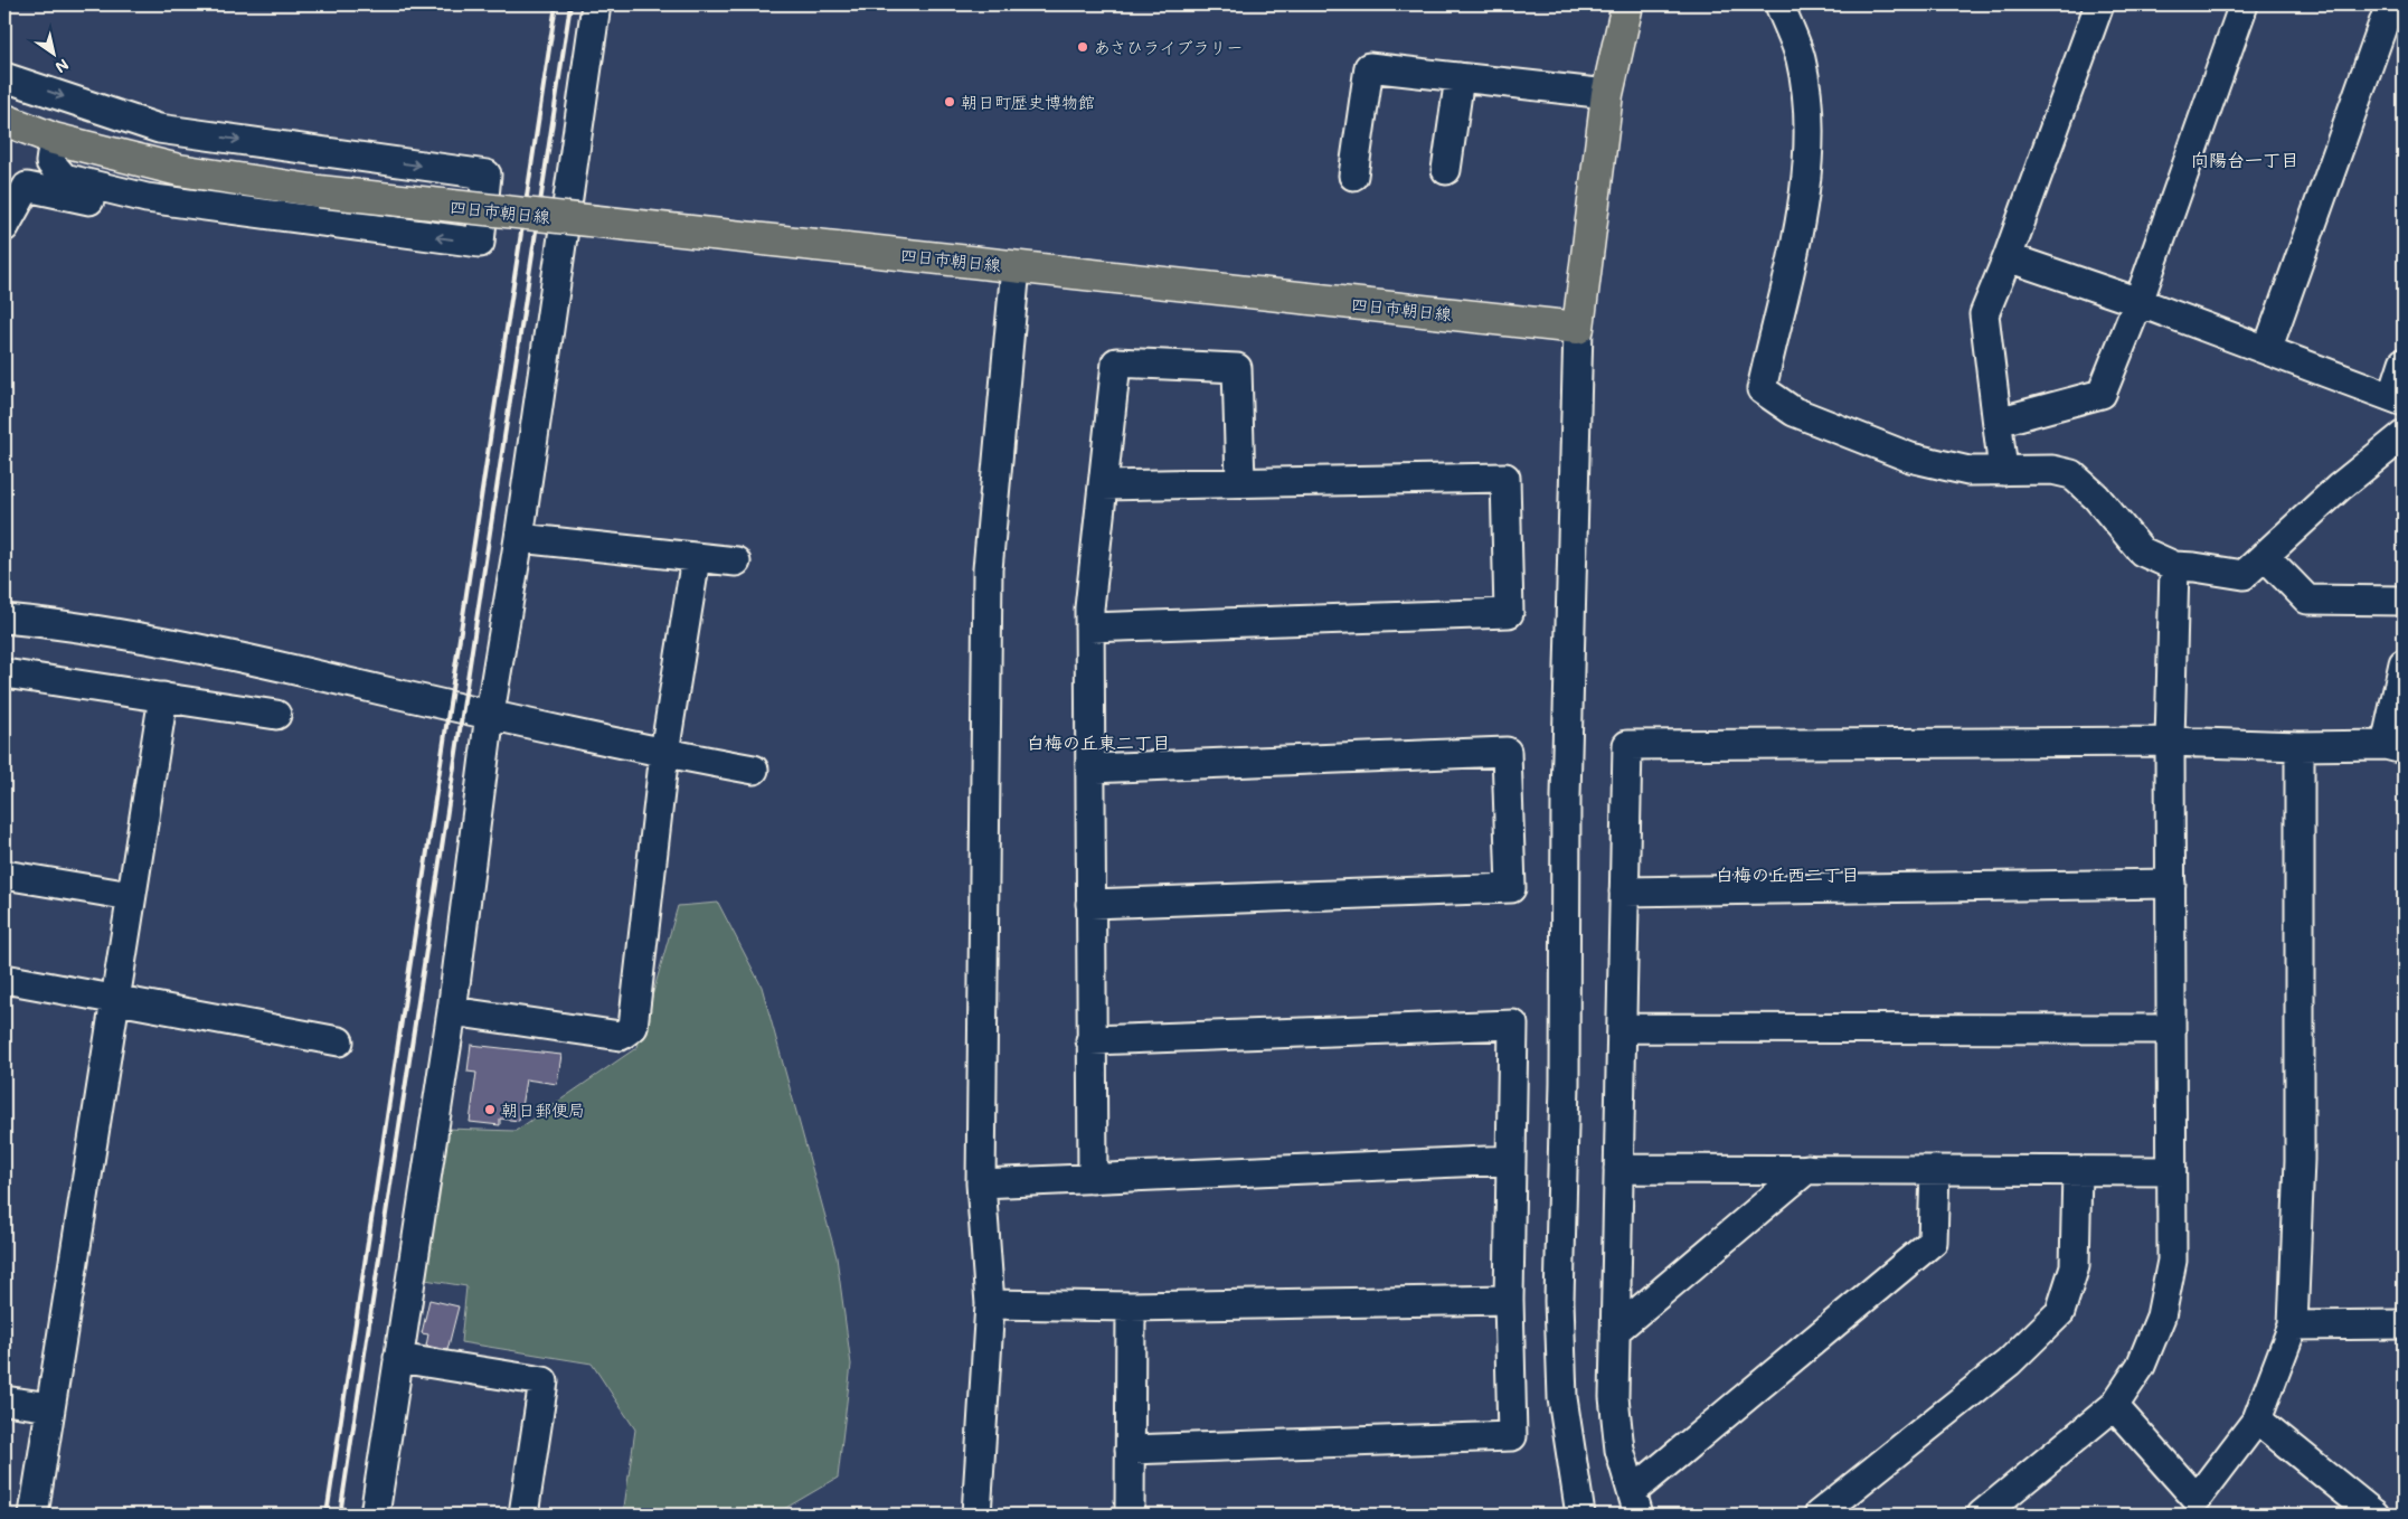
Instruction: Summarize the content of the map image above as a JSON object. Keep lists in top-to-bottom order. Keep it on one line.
{"streets":{"main road":["四日市朝日線"]},"districts":["向陽台一丁目","白梅の丘東二丁目","白梅の丘西二丁目"],"places":["あさひライブラリー","朝日町歴史博物館","朝日郵便局"],"north":"bottom right"}
